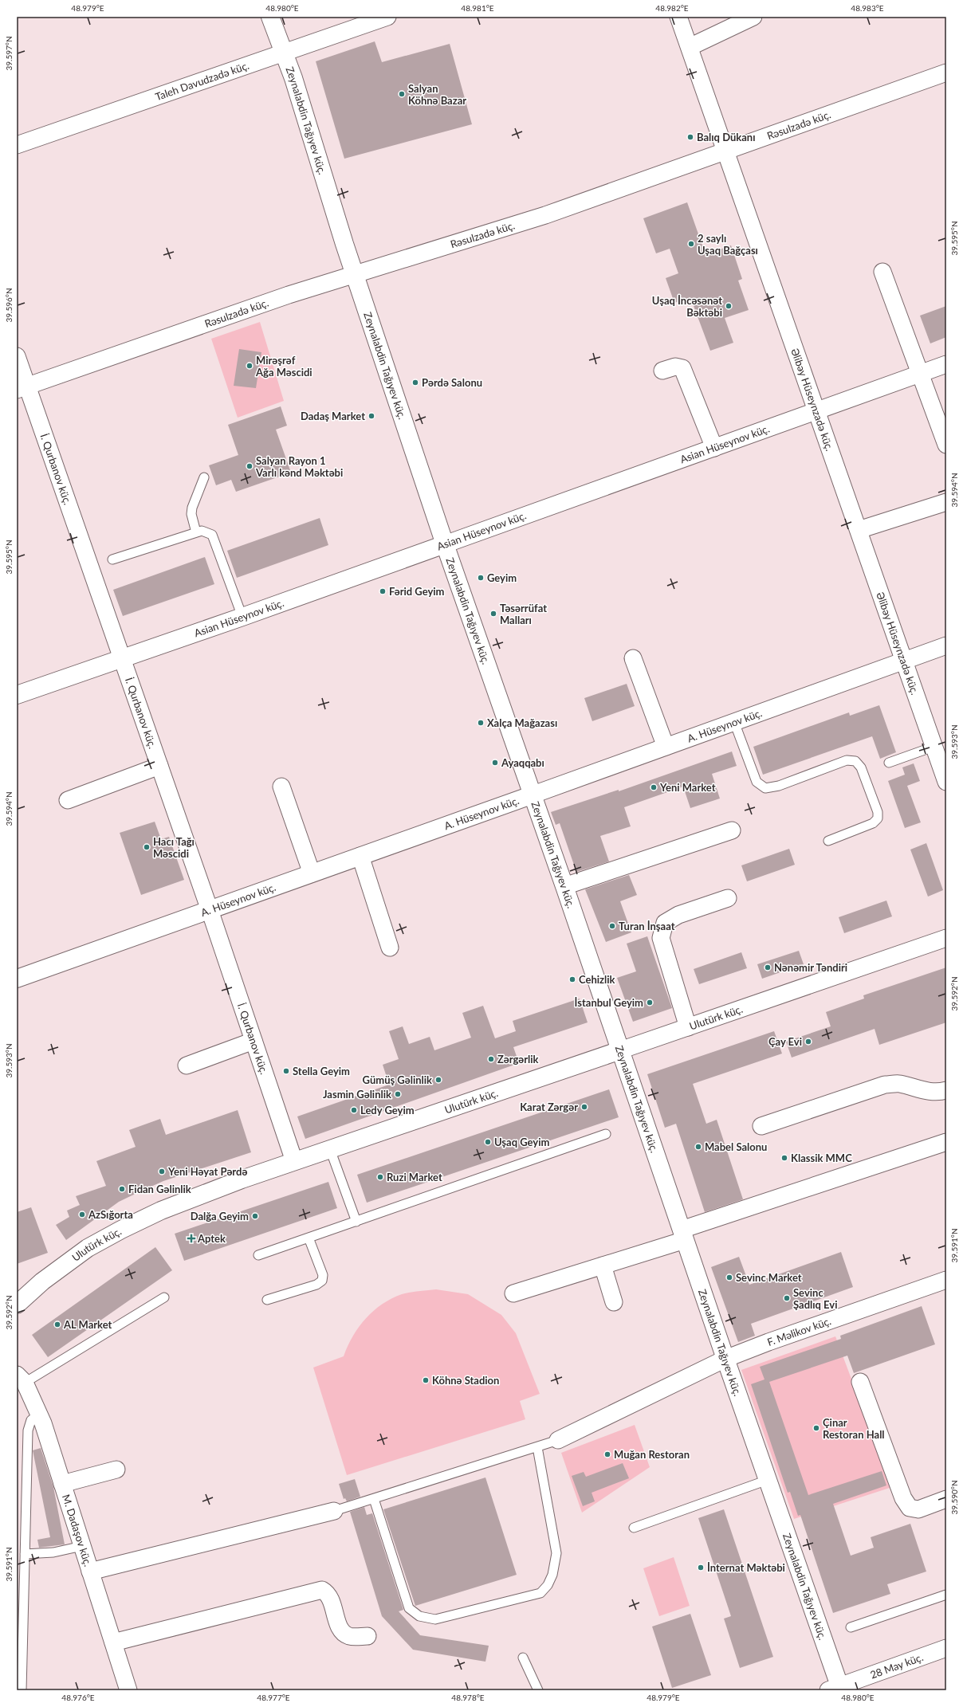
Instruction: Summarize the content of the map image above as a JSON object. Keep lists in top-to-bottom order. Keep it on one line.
{"streets":{"street":["Taleh Davudzadə küç.","Zeynalabdin Tağıyev küç.","Rəsulzadə küç.","Əlibəy Hüseynzadə küç.","Asian Hüseynov küç.","İ. Qurbanov küç.","A. Hüseynov küç.","Ulutürk küç.","F. Məlikov küç.","M. Dadaşov küç.","28 May küç."]},"crossings":[["Taleh Davudzadə küç.","Zeynalabdin Tağıyev küç."],["Zeynalabdin Tağıyev küç.","Rəsulzadə küç."],["Zeynalabdin Tağıyev küç.","Asian Hüseynov küç."],["Zeynalabdin Tağıyev küç.","A. Hüseynov küç."],["Zeynalabdin Tağıyev küç.","Ulutürk küç."],["Zeynalabdin Tağıyev küç.","F. Məlikov küç."],["Zeynalabdin Tağıyev küç.","28 May küç."],["Rəsulzadə küç.","Əlibəy Hüseynzadə küç."],["Rəsulzadə küç.","İ. Qurbanov küç."],["Əlibəy Hüseynzadə küç.","Asian Hüseynov küç."],["Əlibəy Hüseynzadə küç.","A. Hüseynov küç."],["Asian Hüseynov küç.","İ. Qurbanov küç."],["İ. Qurbanov küç.","A. Hüseynov küç."],["İ. Qurbanov küç.","Ulutürk küç."]],"places":{"other":["Salyan Köhnə Bazar","Balıq Dükanı","2 saylı Uşaq Bağçası","Uşaq İncəsənət Bəktəbi","Mirəşrəf Ağa Məscidi","Pərdə Salonu","Dadaş Market","Salyan Rayon 1 Varlı kənd Məktəbi","Geyim","Fərid Geyim","Təsərrüfat Malları","Xalça Mağazası","Ayaqqabı","Yeni Market","Hacı Tağı Məscidi","Turan İnşaat","Nənəmir Təndiri","Cehizlik","İstanbul Geyim","Çay Evi","Zərgərlik","Stella Geyim","Gümüş Gəlinlik","Jasmin Gəlinlik","Karat Zərgər","Ledy Geyim","Uşaq Geyim","Mabel Salonu","Klassik MMC","Yeni Həyat Pərdə","Ruzi Market","Fidan Gəlinlik","AzSığorta","Dalğa Geyim","Sevinc Market","Sevinc Şadlıq Evi","AL Market","Köhnə Stadion","Çinar Restoran Hall","Muğan Restoran","İnternat Məktəbi"],"health":["Aptek"]},"coordinates":["48.979°E","48.980°E","48.981°E","48.982°E","48.983°E","39.597°N","39.595°N","39.596°N","39.594°N","39.593°N","39.592°N","39.591°N","39.590°N","48.976°E","48.977°E","48.978°E"]}
